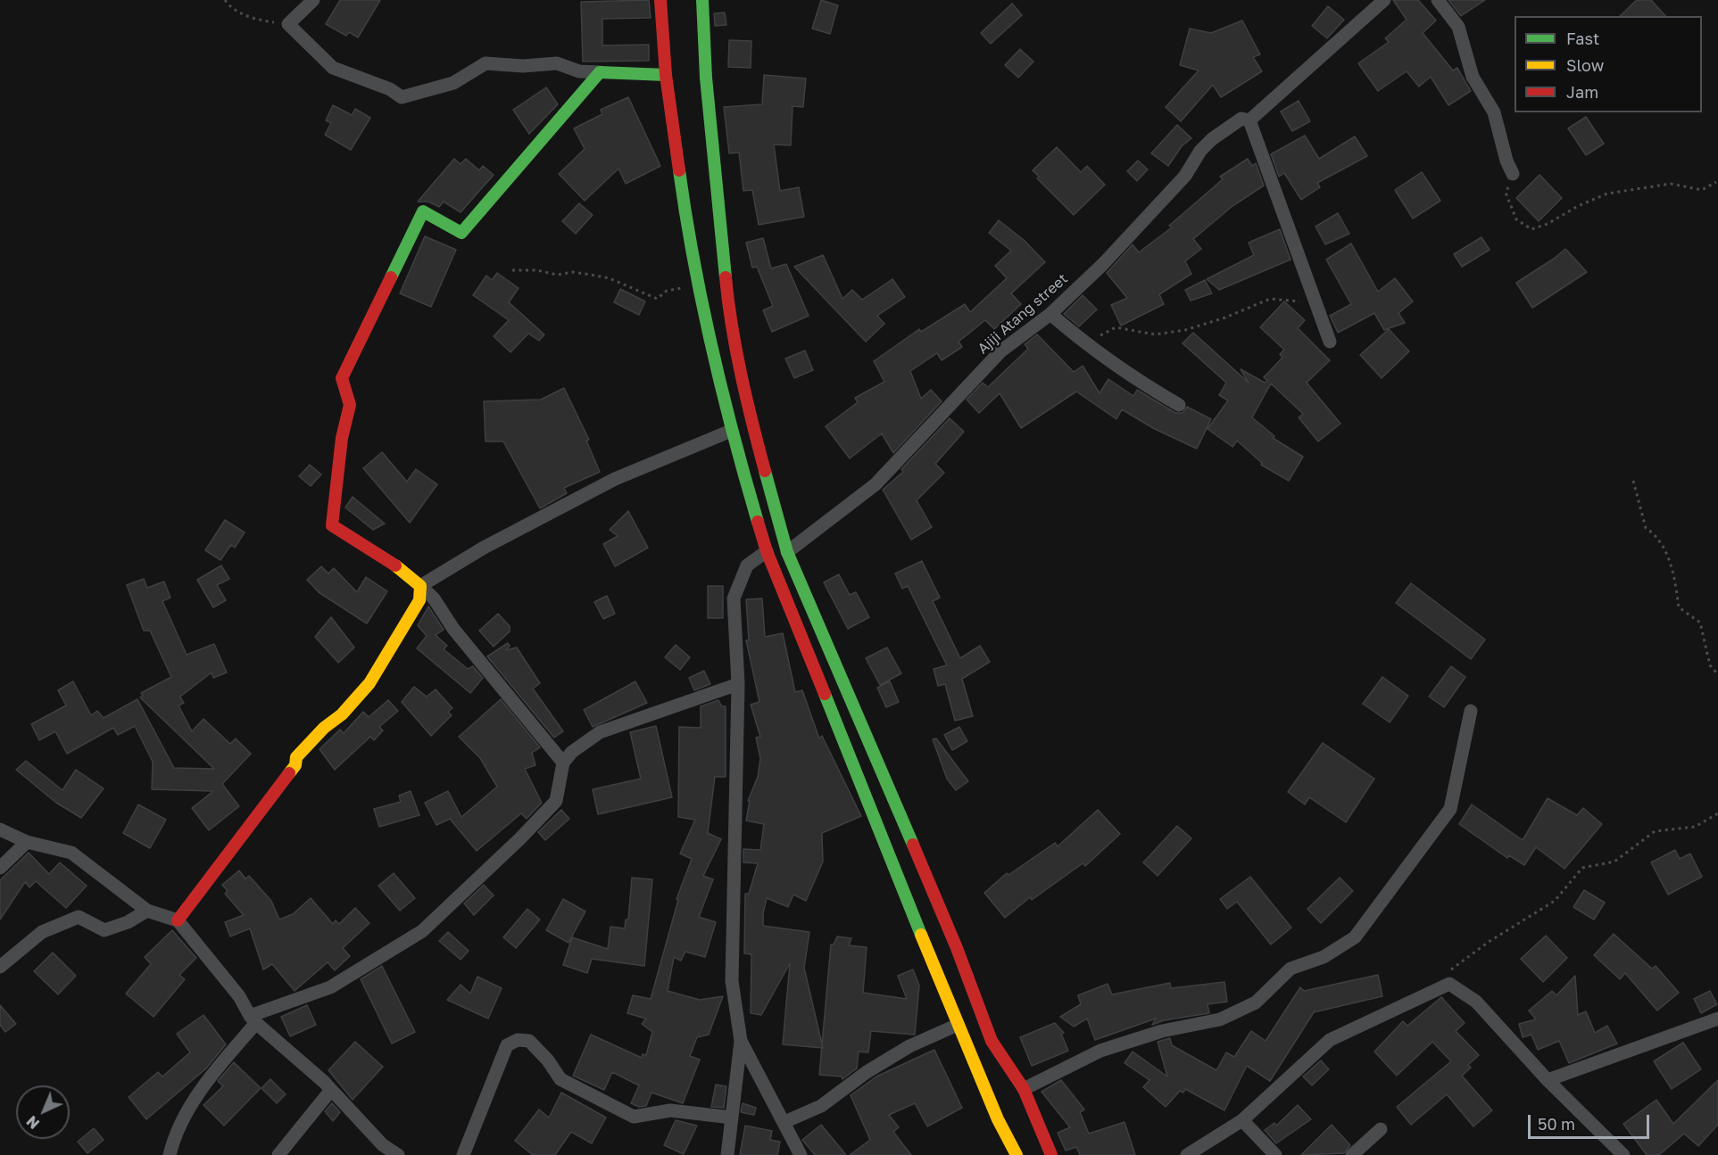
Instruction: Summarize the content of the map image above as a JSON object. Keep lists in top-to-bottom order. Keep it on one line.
{"streets":{"street":["Ajiji Atang street"]},"legend":["Fast","Slow","Jam"],"scale_bar":"50 m","north":"bottom left"}
